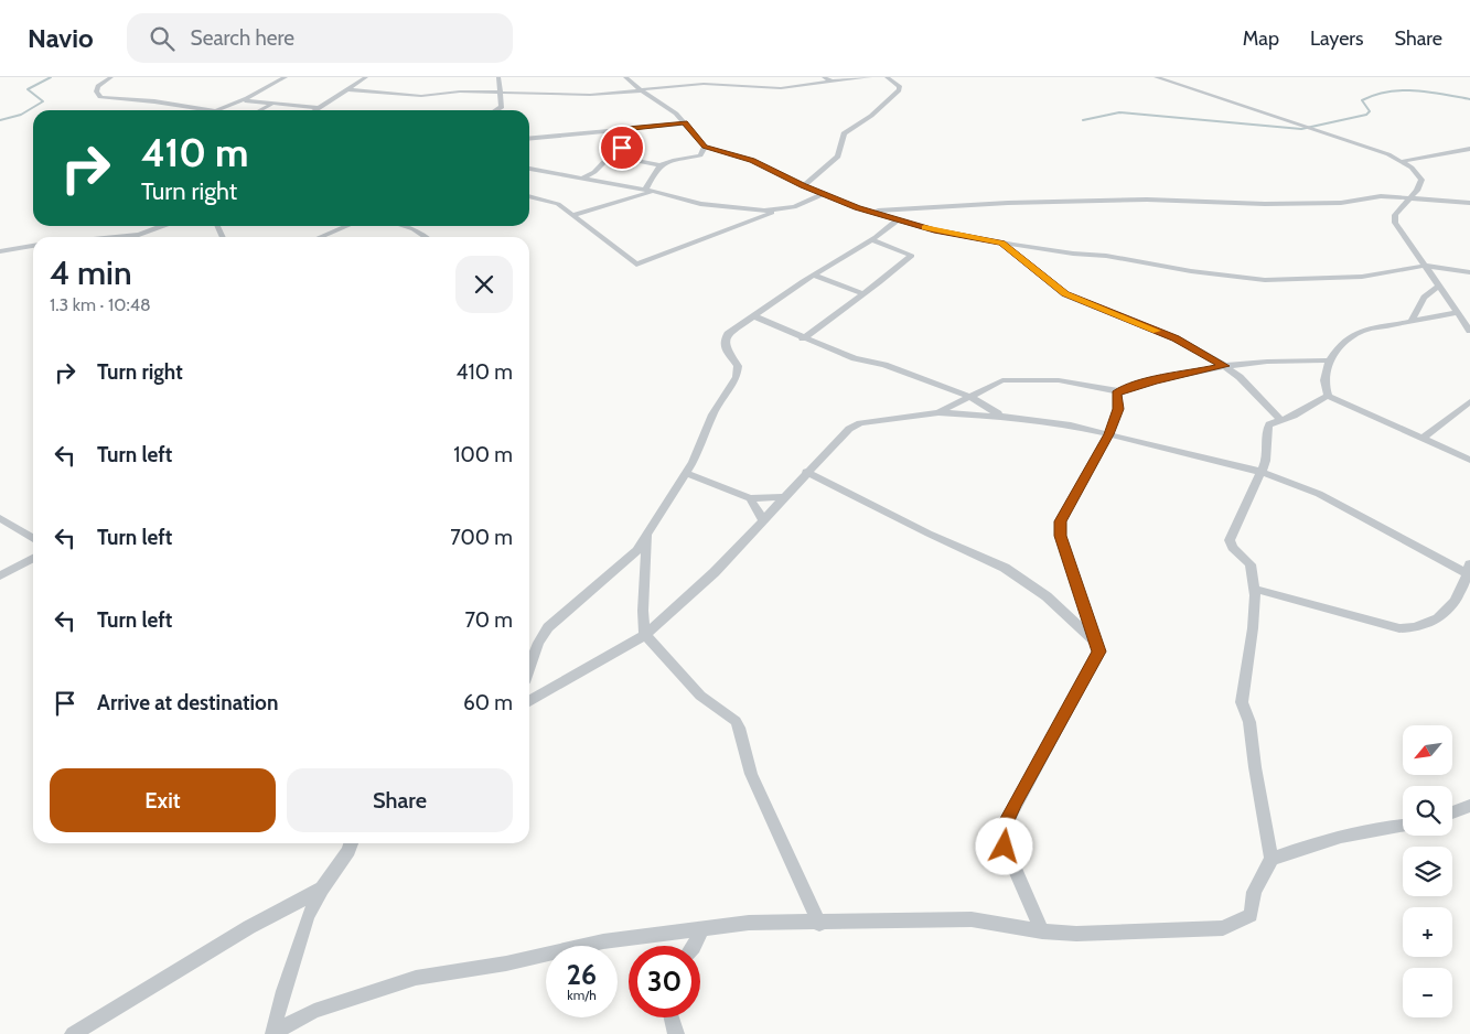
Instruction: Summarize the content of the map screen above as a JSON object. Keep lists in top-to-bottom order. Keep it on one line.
{"north":"bottom left","page":{"header":"Navio","search":"Search here","nav":["Map","Layers","Share"],"turn":["410 m","Turn right"],"heading":["4 min","1.3 km · 10:48"],"list":[{"name":"Turn right","value":"410 m"},{"name":"Turn left","value":"100 m"},{"name":"Turn left","value":"700 m"},{"name":"Turn left","value":"70 m"},{"name":"Arrive at destination","value":"60 m"}],"map_buttons":["+","−"],"buttons":["Exit","Share"],"speed":"26 km/h","limit":"30"}}
